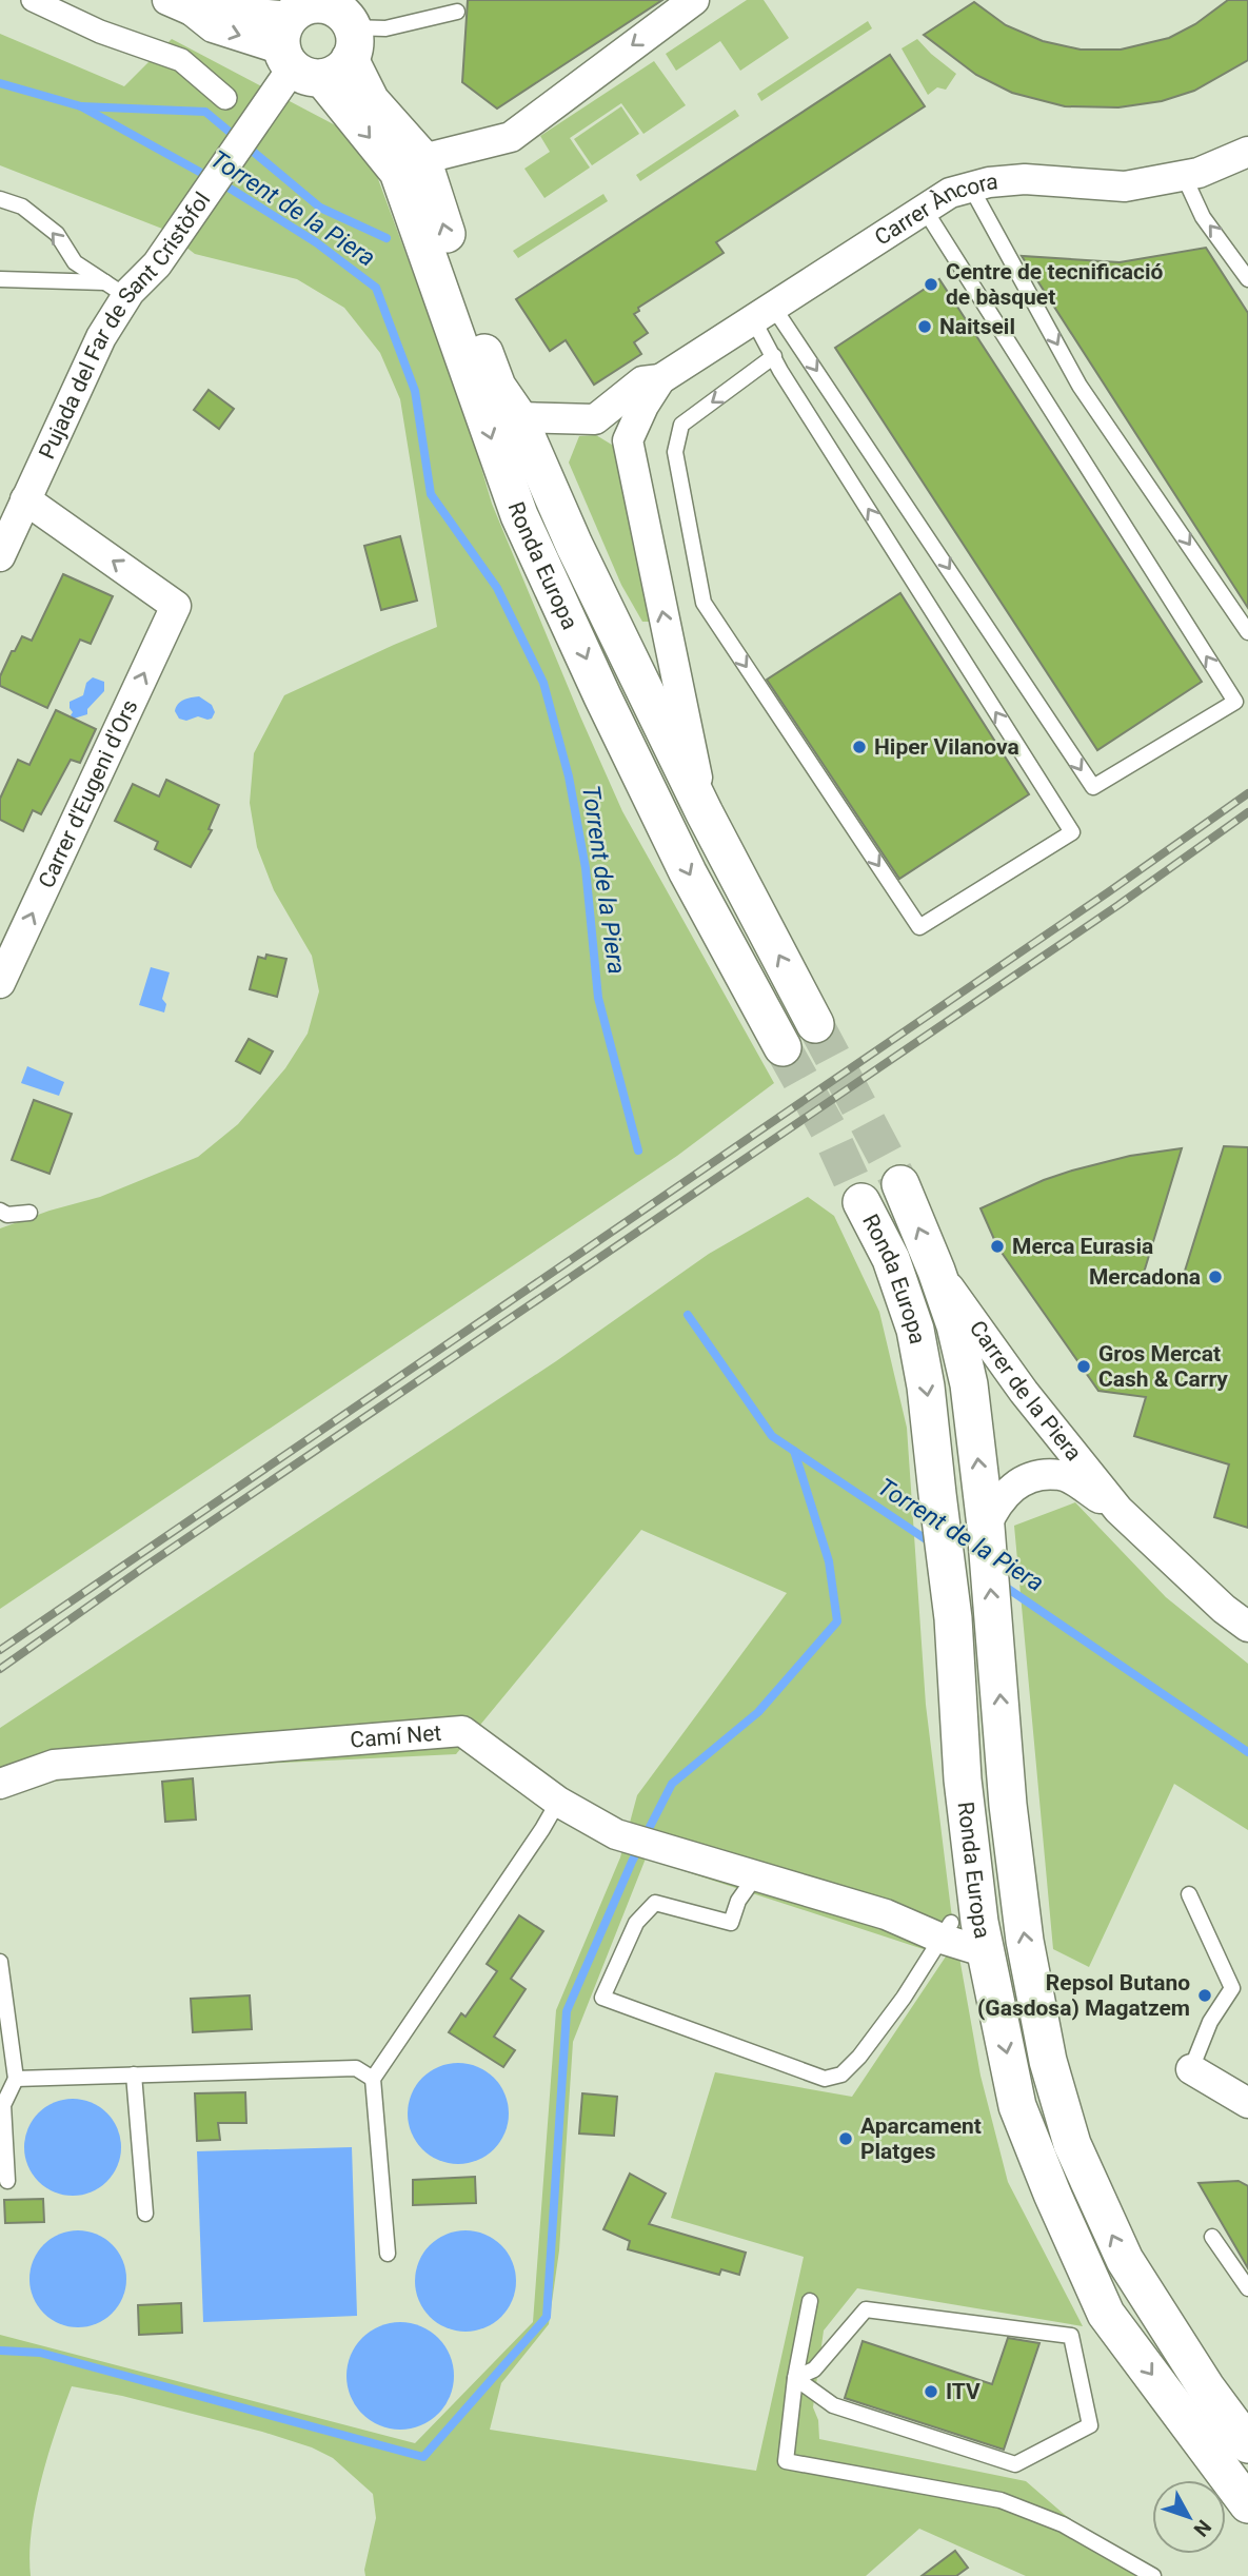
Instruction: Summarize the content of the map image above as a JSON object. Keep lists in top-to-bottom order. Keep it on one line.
{"streets":{"street":["Carrer Àncora","Pujada del Far de Sant Cristòfol","Ronda Europa","Carrer d'Eugeni d'Ors","Carrer de la Piera","Camí Net"]},"crossings":[["Pujada del Far de Sant Cristòfol","Ronda Europa"],["Pujada del Far de Sant Cristòfol","Carrer d'Eugeni d'Ors"],["Ronda Europa","Carrer de la Piera"],["Ronda Europa","Camí Net"]],"one_way":["Carrer d'Eugeni d'Ors"],"water":["Torrent de la Piera"],"places":["Centre de tecnificació de bàsquet","Naitseil","Hiper Vilanova","Merca Eurasia","Mercadona","Gros Mercat Cash & Carry","Repsol Butano (Gasdosa) Magatzem","Aparcament Platges","ITV"],"north":"bottom right"}
